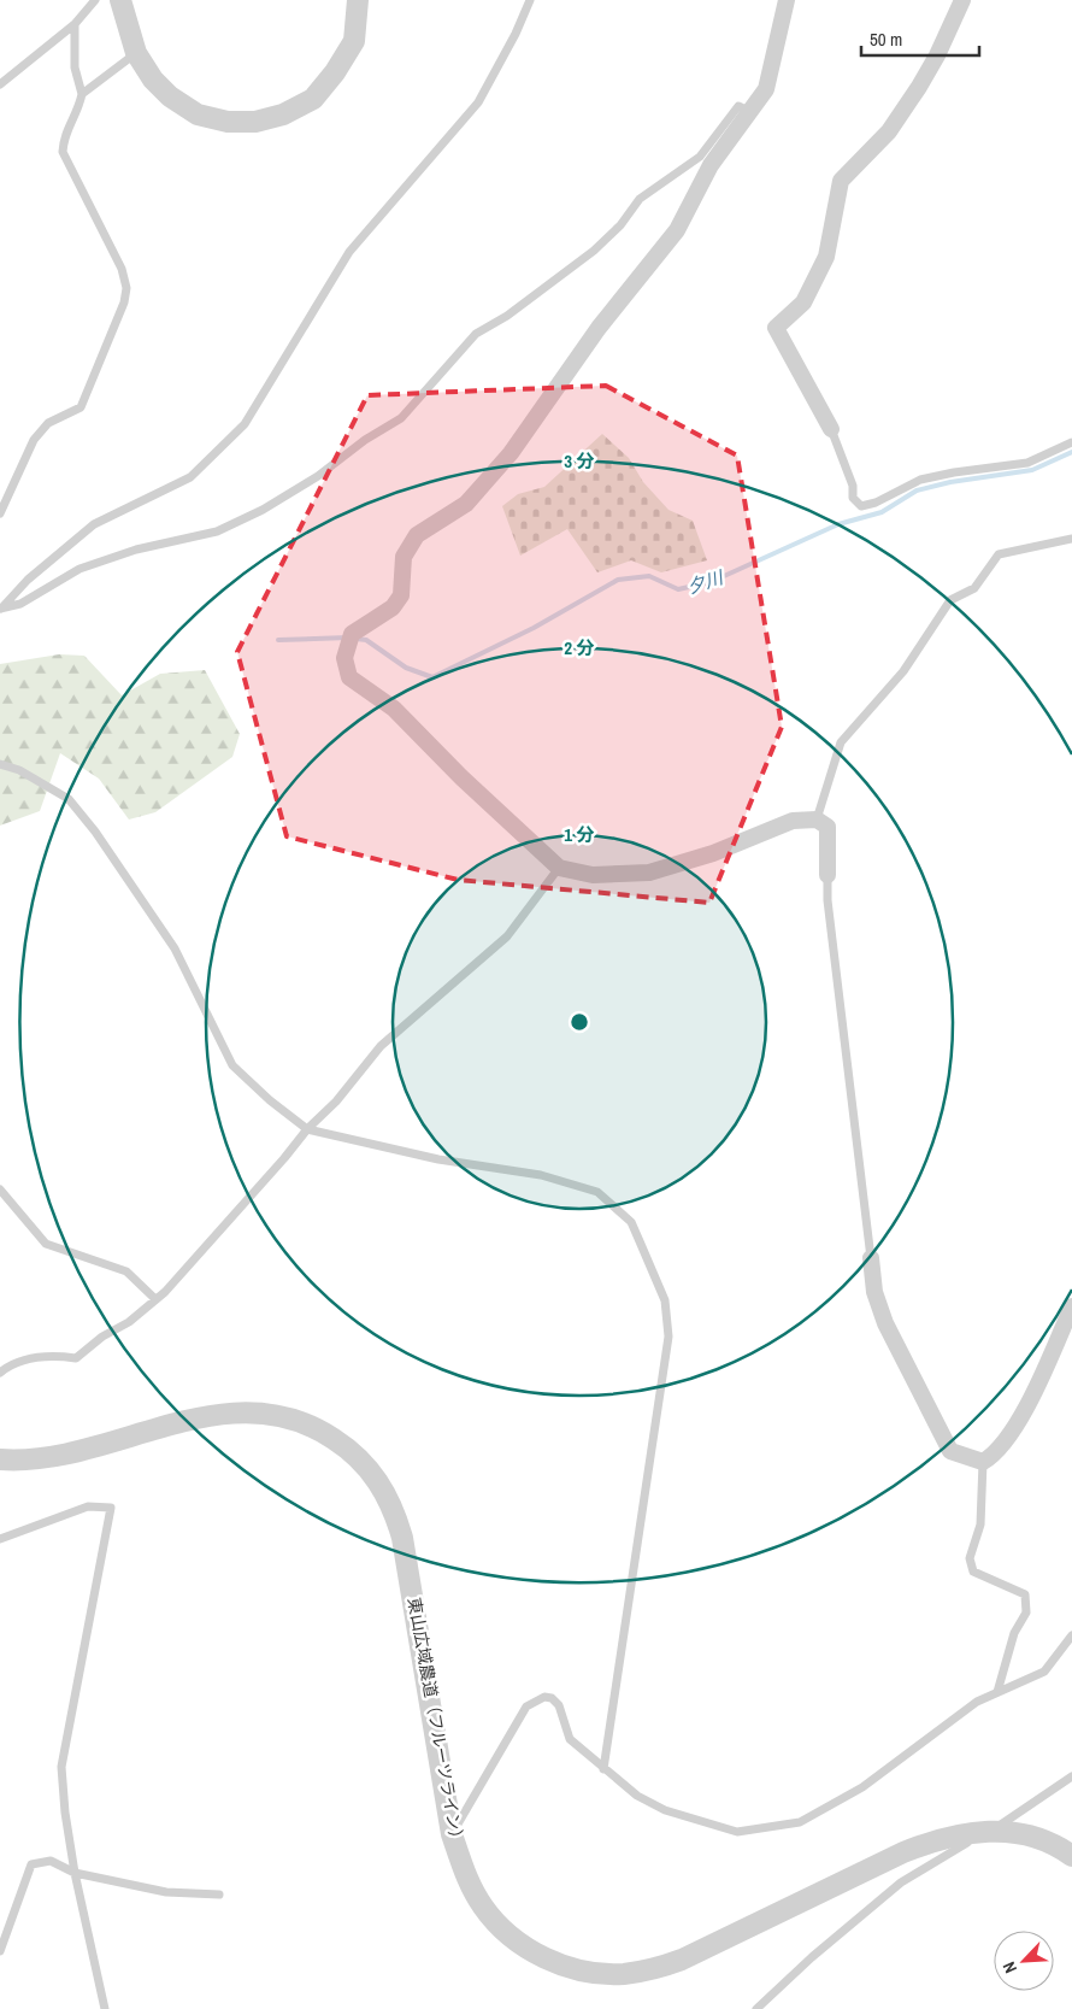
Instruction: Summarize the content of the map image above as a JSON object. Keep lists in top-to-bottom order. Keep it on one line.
{"streets":{"street":["東山広域農道（フルーツライン）"]},"water":["夕川"],"scale_bar":"50 m","north":"bottom left","rings":["3 分","2 分","1 分"]}
